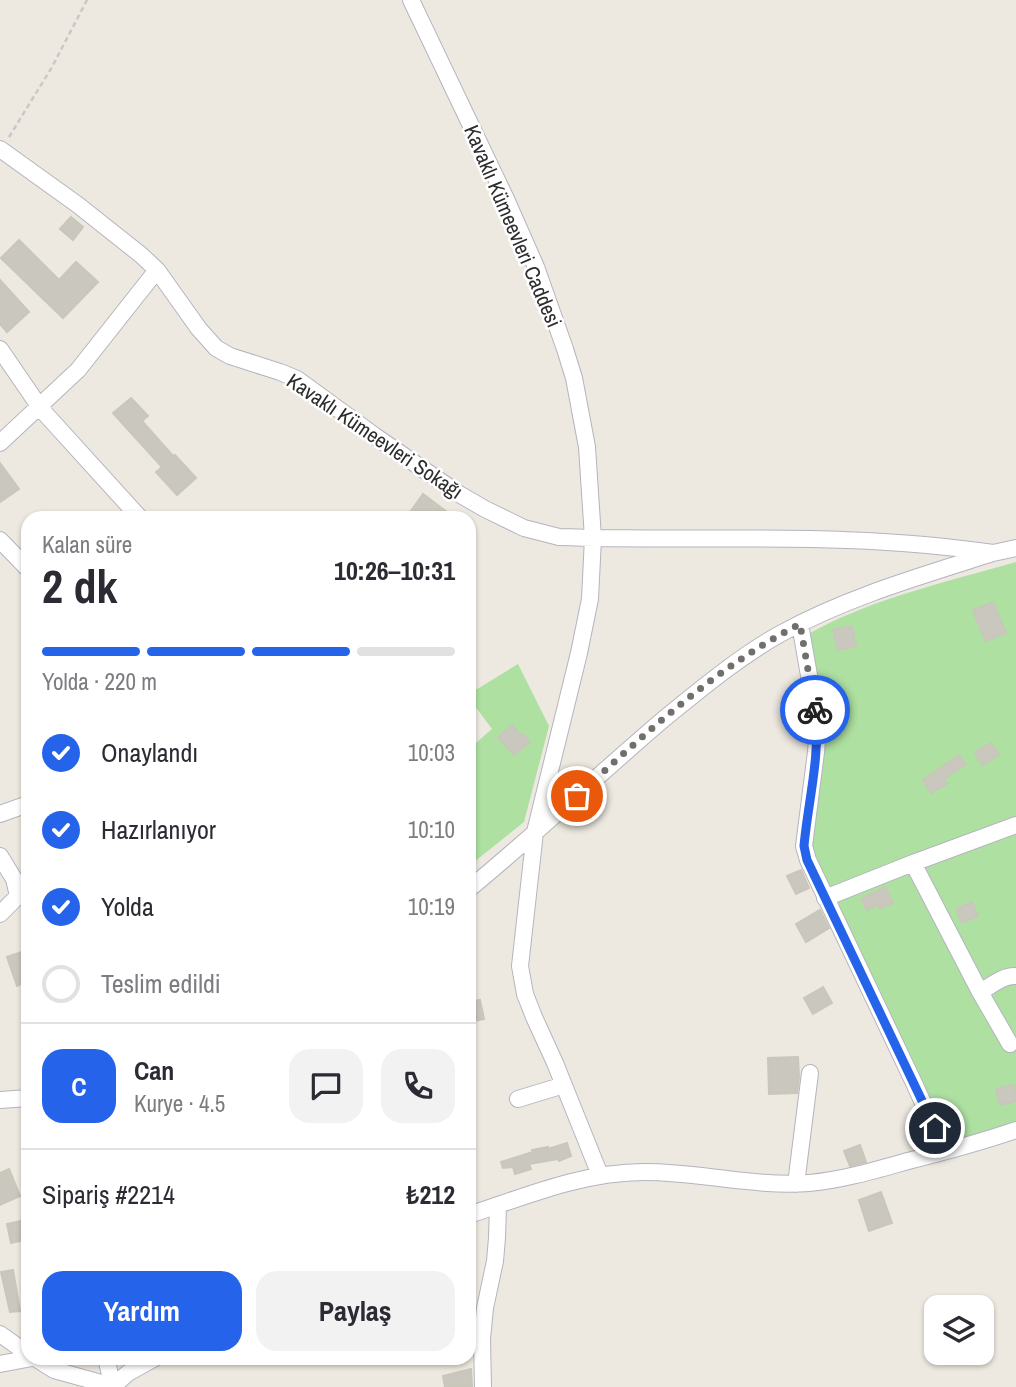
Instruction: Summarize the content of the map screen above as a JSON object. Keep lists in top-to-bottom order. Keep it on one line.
{"streets":{"street":["Kavaklı Kümeevleri Caddesi","Kavaklı Kümeevleri Sokağı"]},"crossings":[["Kavaklı Kümeevleri Caddesi","Kavaklı Kümeevleri Sokağı"]],"page":{"heading":["2 dk","Kalan süre","10:26–10:31"],"panel":["Can","Kurye · 4.5","Sipariş #2214","₺212"],"bar":"Yolda · 220 m","list":[["Onaylandı","10:03"],["Hazırlanıyor","10:10"],["Yolda","10:19"],"Teslim edildi"],"round":"C","buttons":["Yardım","Paylaş"]}}
